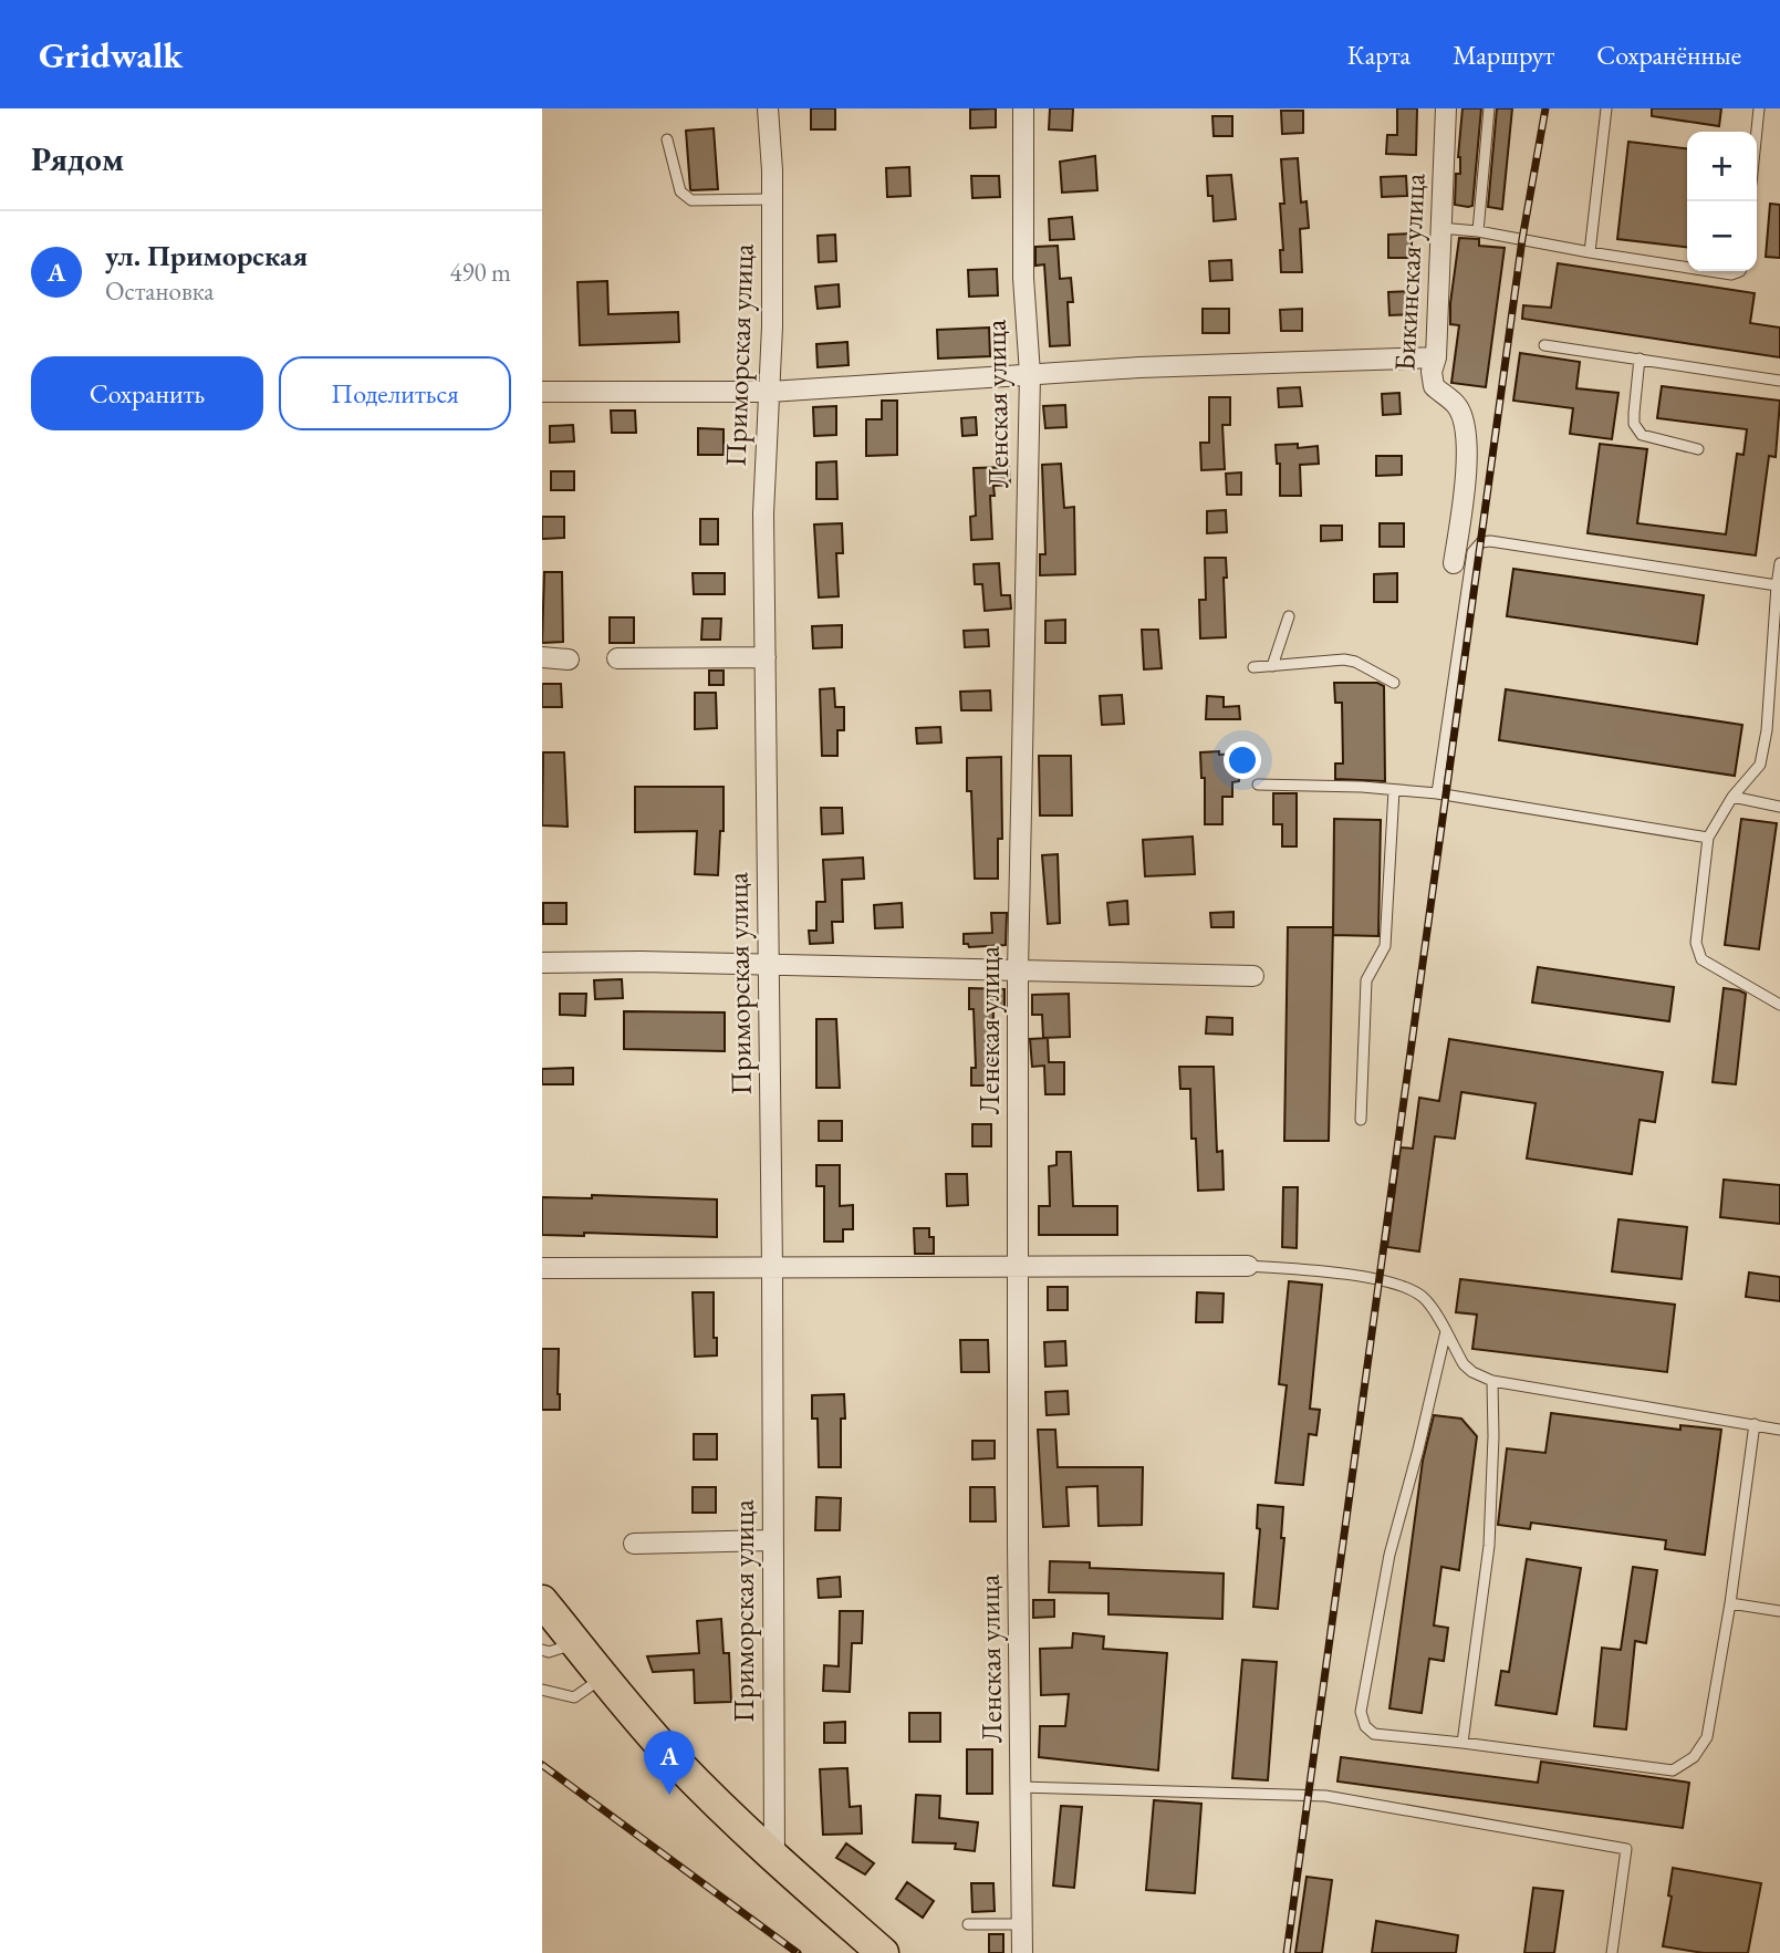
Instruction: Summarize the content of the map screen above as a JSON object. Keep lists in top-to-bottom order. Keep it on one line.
{"streets":{"street":["Бикинская улица","Приморская улица","Ленская улица"]},"page":{"header":"Gridwalk","nav":["Карта","Маршрут","Сохранённые"],"heading":"Рядом","map_buttons":["+","−"],"list":[{"mark":"A","name":"ул. Приморская","note":"Остановка","value":"490 m"}],"buttons":["Сохранить","Поделиться"],"pins":"A"}}
